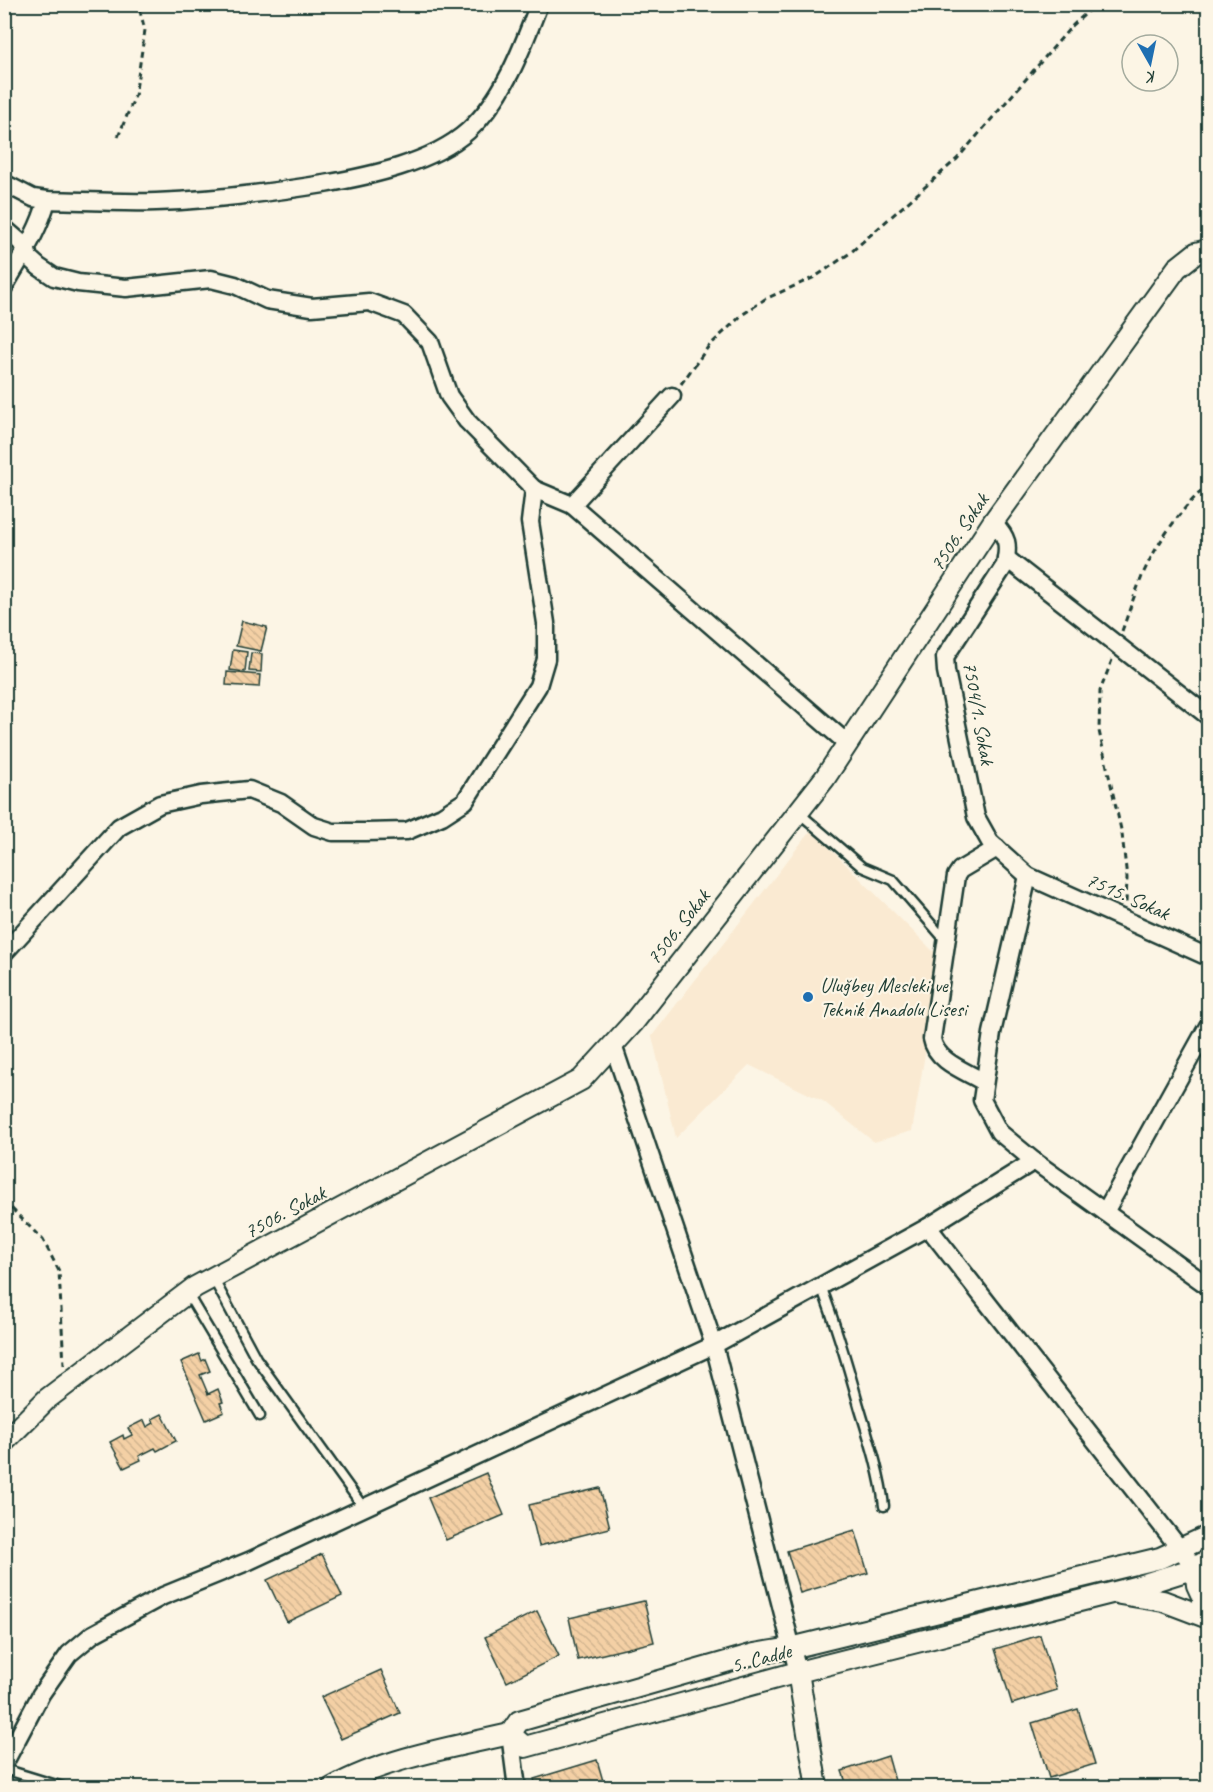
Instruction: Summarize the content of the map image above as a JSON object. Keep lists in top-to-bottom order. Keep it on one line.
{"streets":{"street":["7506. Sokak","7504/1. Sokak","7515. Sokak","5. Cadde"]},"crossings":[["7504/1. Sokak","7515. Sokak"]],"places":["Uluğbey Mesleki ve Teknik Anadolu Lisesi"],"north":"bottom"}
